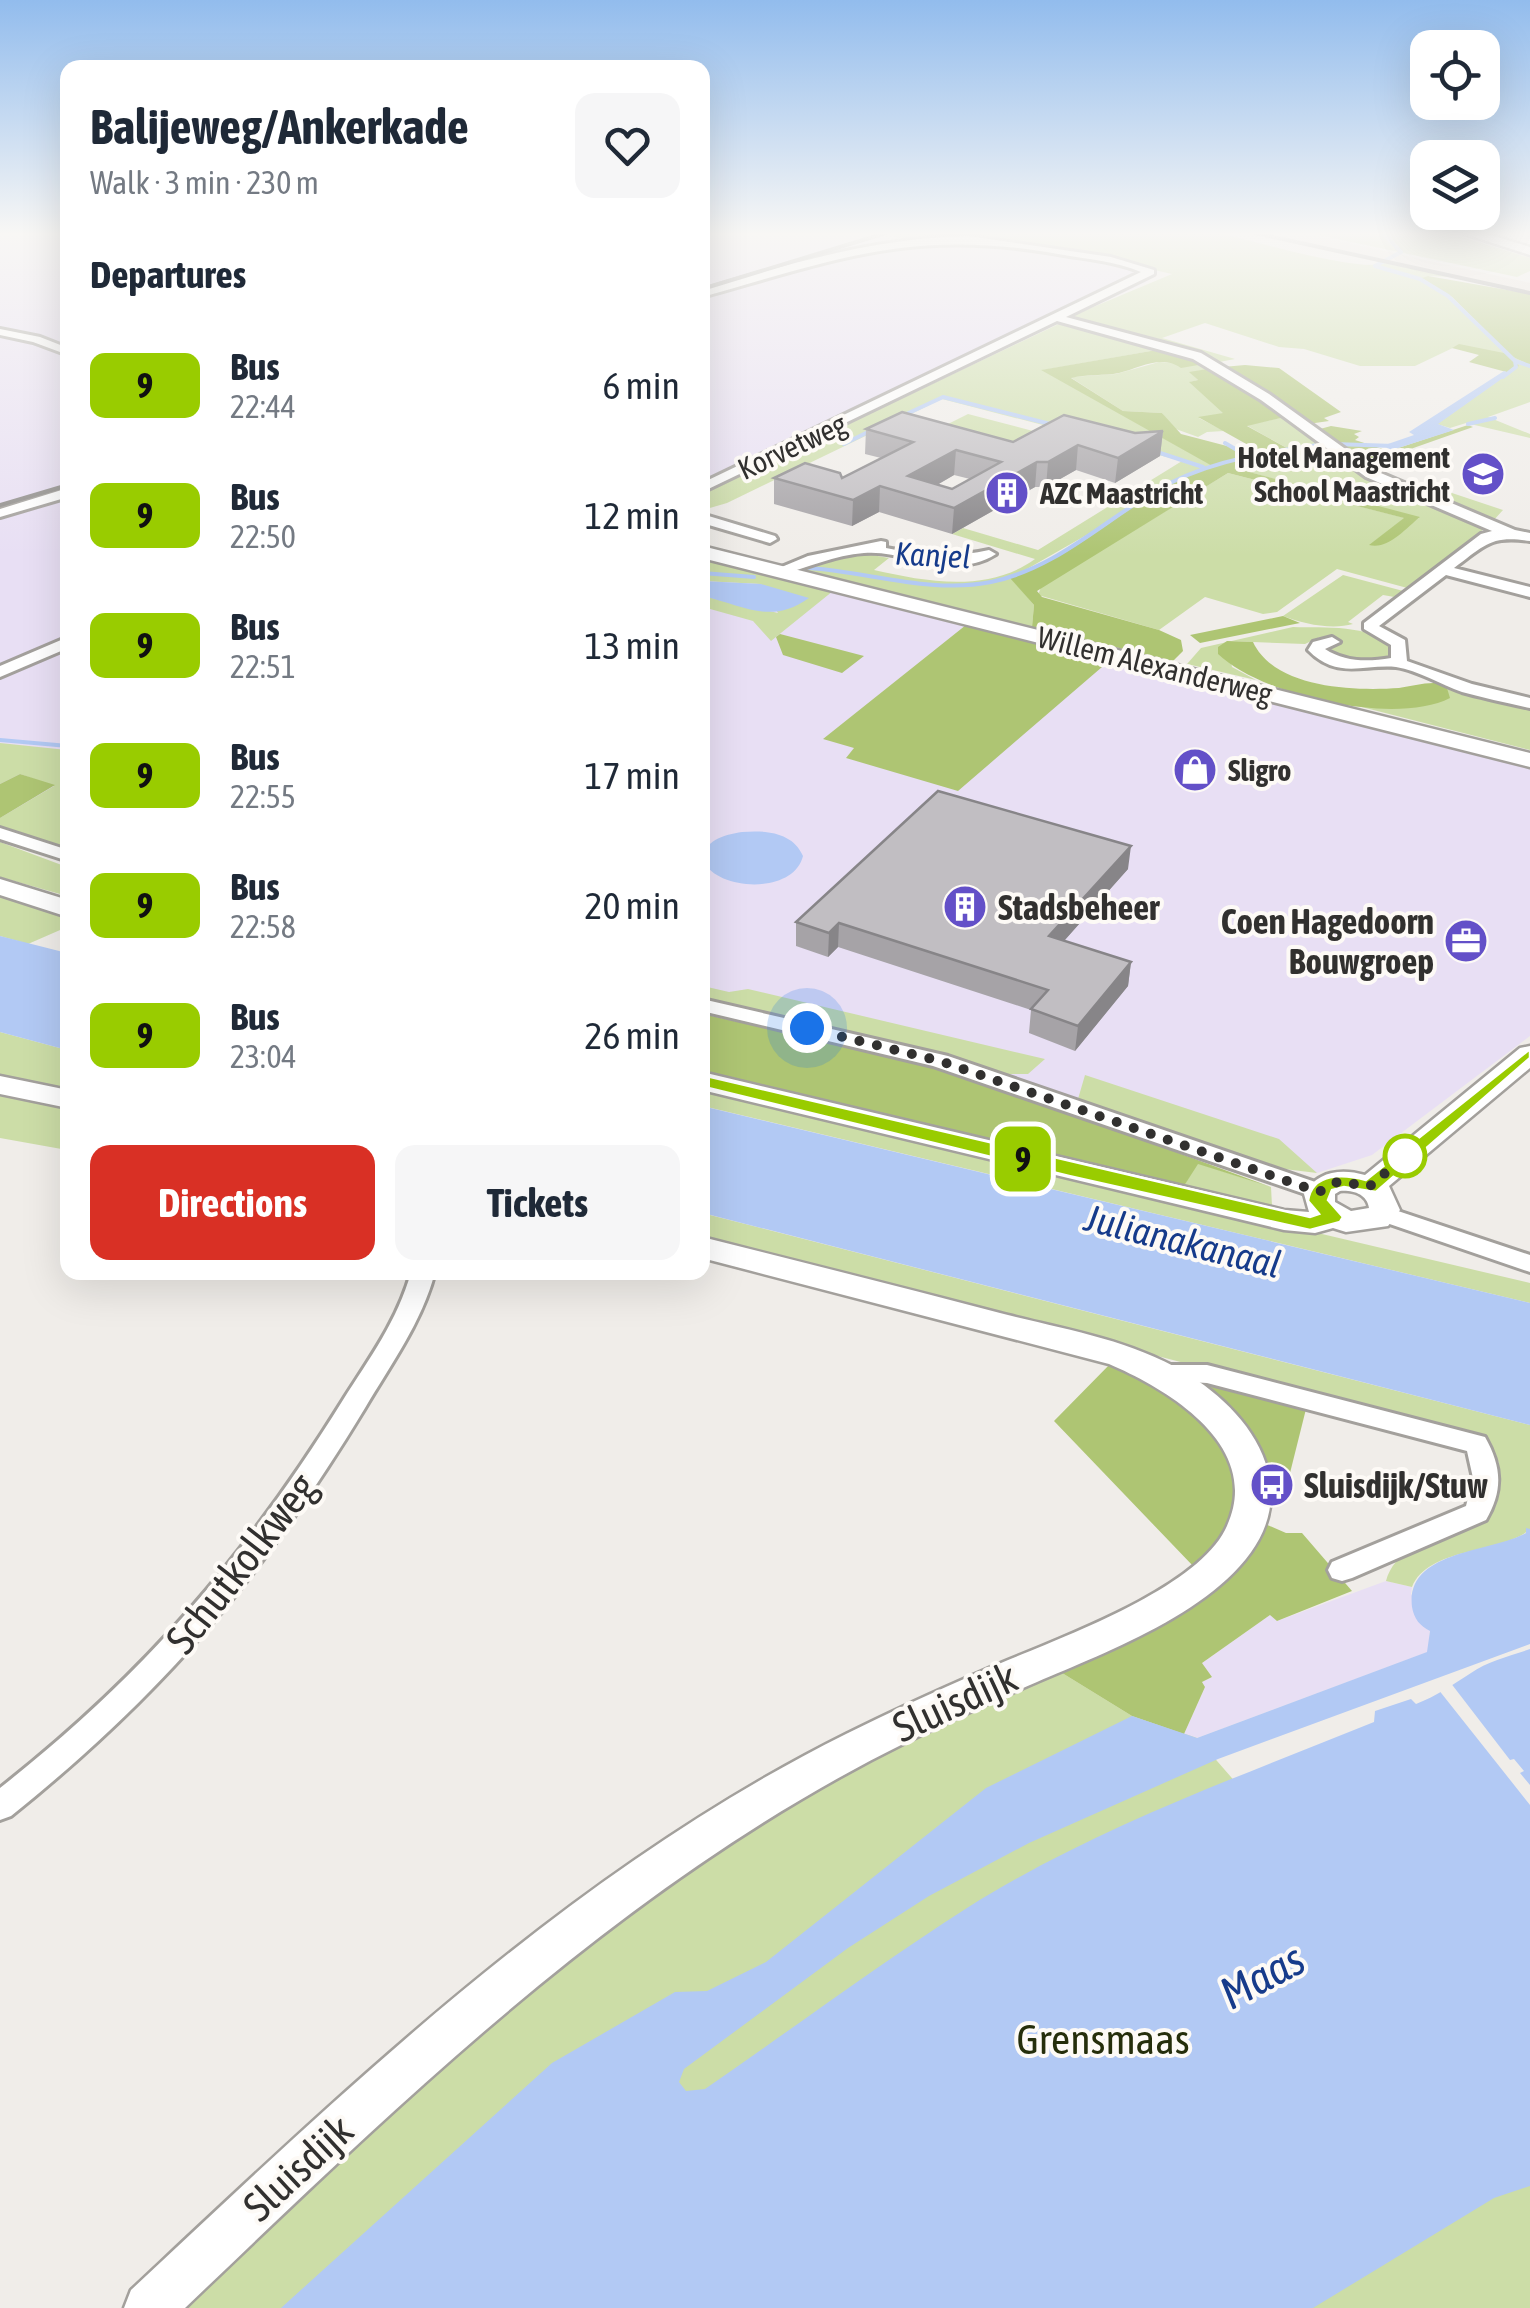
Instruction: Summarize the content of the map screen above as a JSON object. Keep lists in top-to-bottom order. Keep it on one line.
{"streets":{"street":["Korvetweg","Willem Alexanderweg","Schutkolkweg","Sluisdijk"]},"water":["Kanjel","Julianakanaal","Maas"],"parks":["Grensmaas"],"places":{"school or university":["Hotel Management School Maastricht"],"building":["AZC Maastricht","Stadsbeheer"],"shop":["Sligro"],"office":["Coen Hagedoorn Bouwgroep"],"bus stop":["Sluisdijk/Stuw"]},"lines":["bus line 9"],"page":{"on_map":"9","heading":[["Balijeweg/Ankerkade","Walk · 3 min · 230 m"],"Departures"],"list":[{"mark":"9","name":"Bus","note":"22:44","value":"6 min"},{"mark":"9","name":"Bus","note":"22:50","value":"12 min"},{"mark":"9","name":"Bus","note":"22:51","value":"13 min"},{"mark":"9","name":"Bus","note":"22:55","value":"17 min"},{"mark":"9","name":"Bus","note":"22:58","value":"20 min"},{"mark":"9","name":"Bus","note":"23:04","value":"26 min"}],"buttons":["Directions","Tickets"]}}
